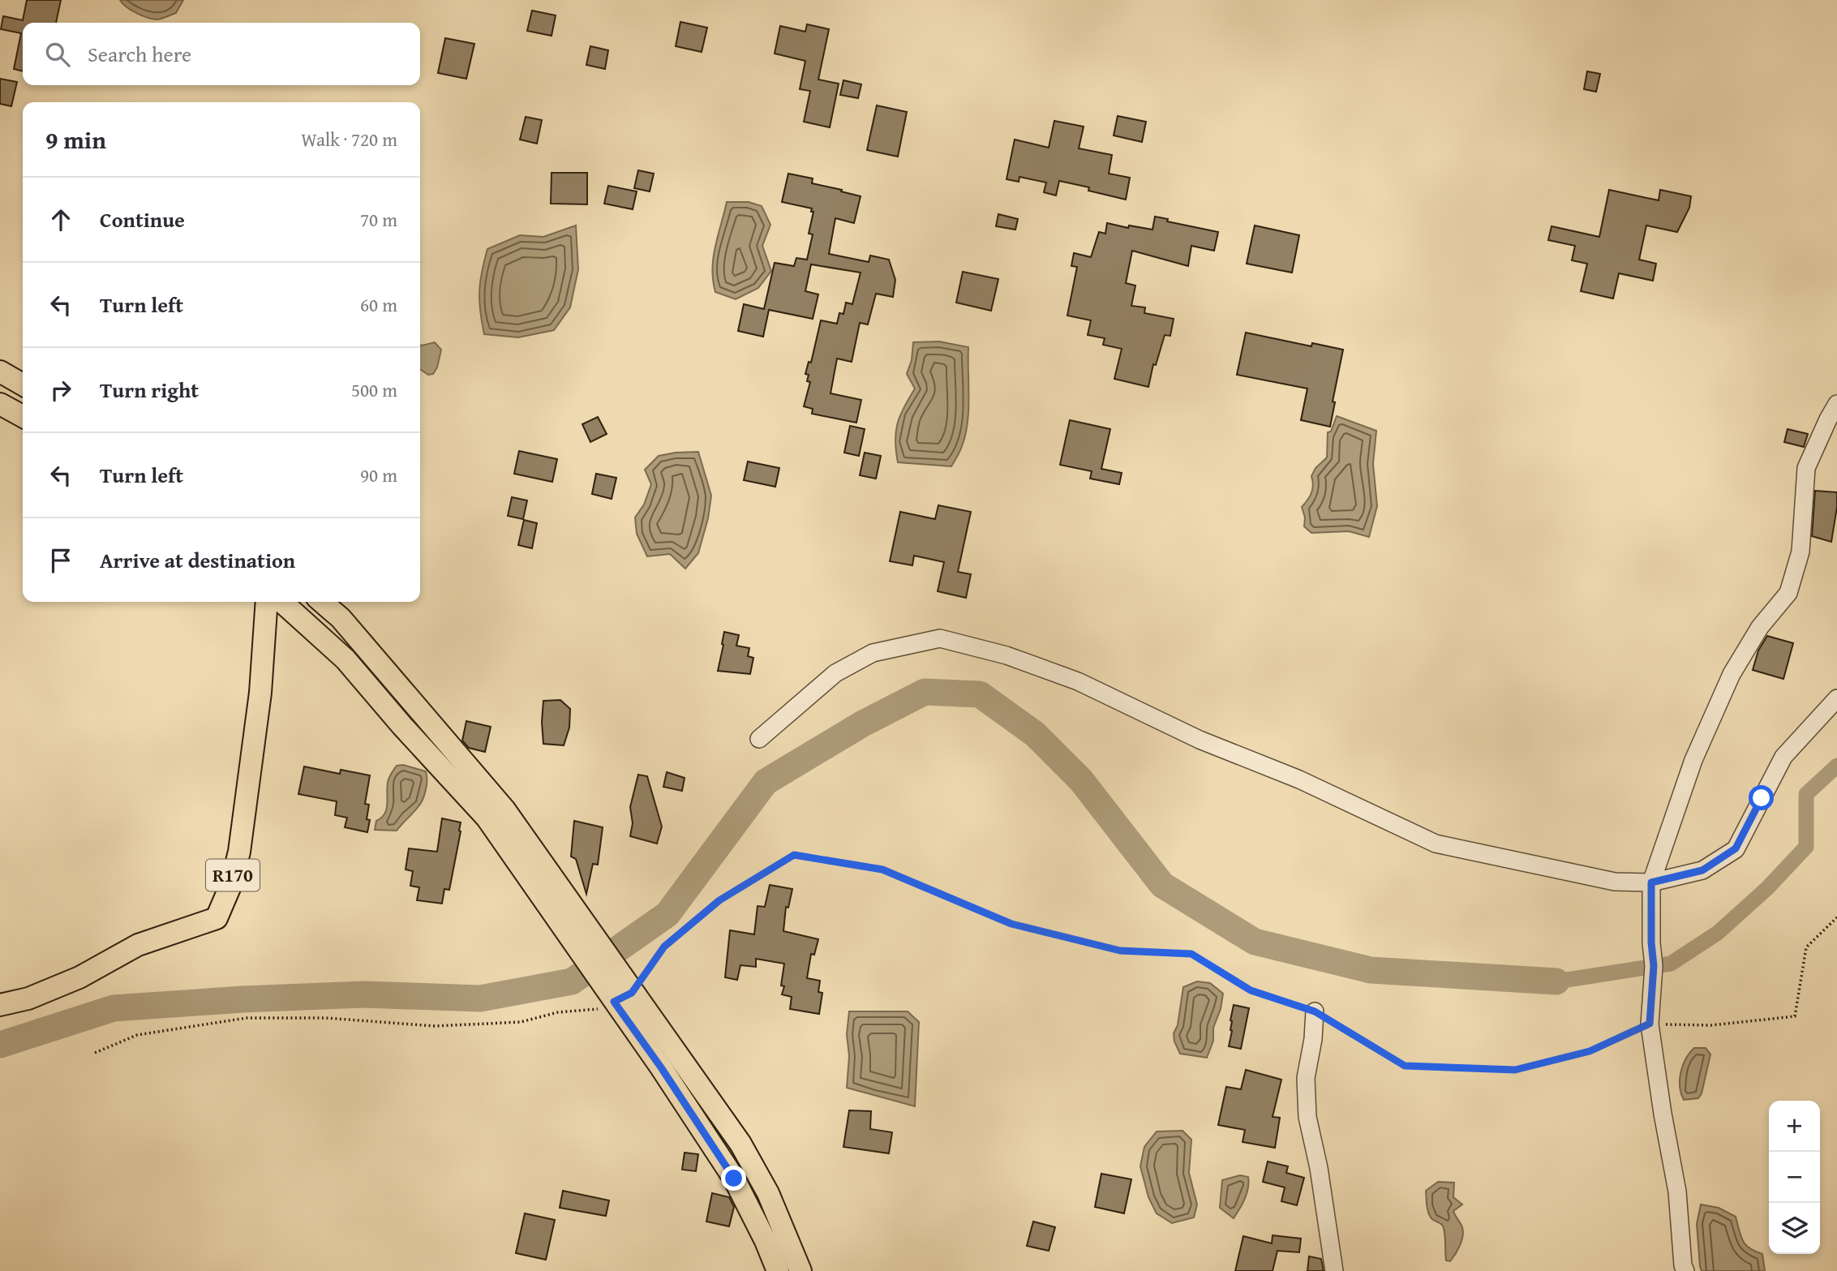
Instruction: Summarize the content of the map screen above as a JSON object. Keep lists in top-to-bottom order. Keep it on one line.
{"streets":{"main road":["R170"]},"page":{"search":"Search here","heading":["9 min","Walk · 720 m"],"list":[["Continue","70 m"],["Turn left","60 m"],["Turn right","500 m"],["Turn left","90 m"],"Arrive at destination"],"map_buttons":["+","−"]}}
